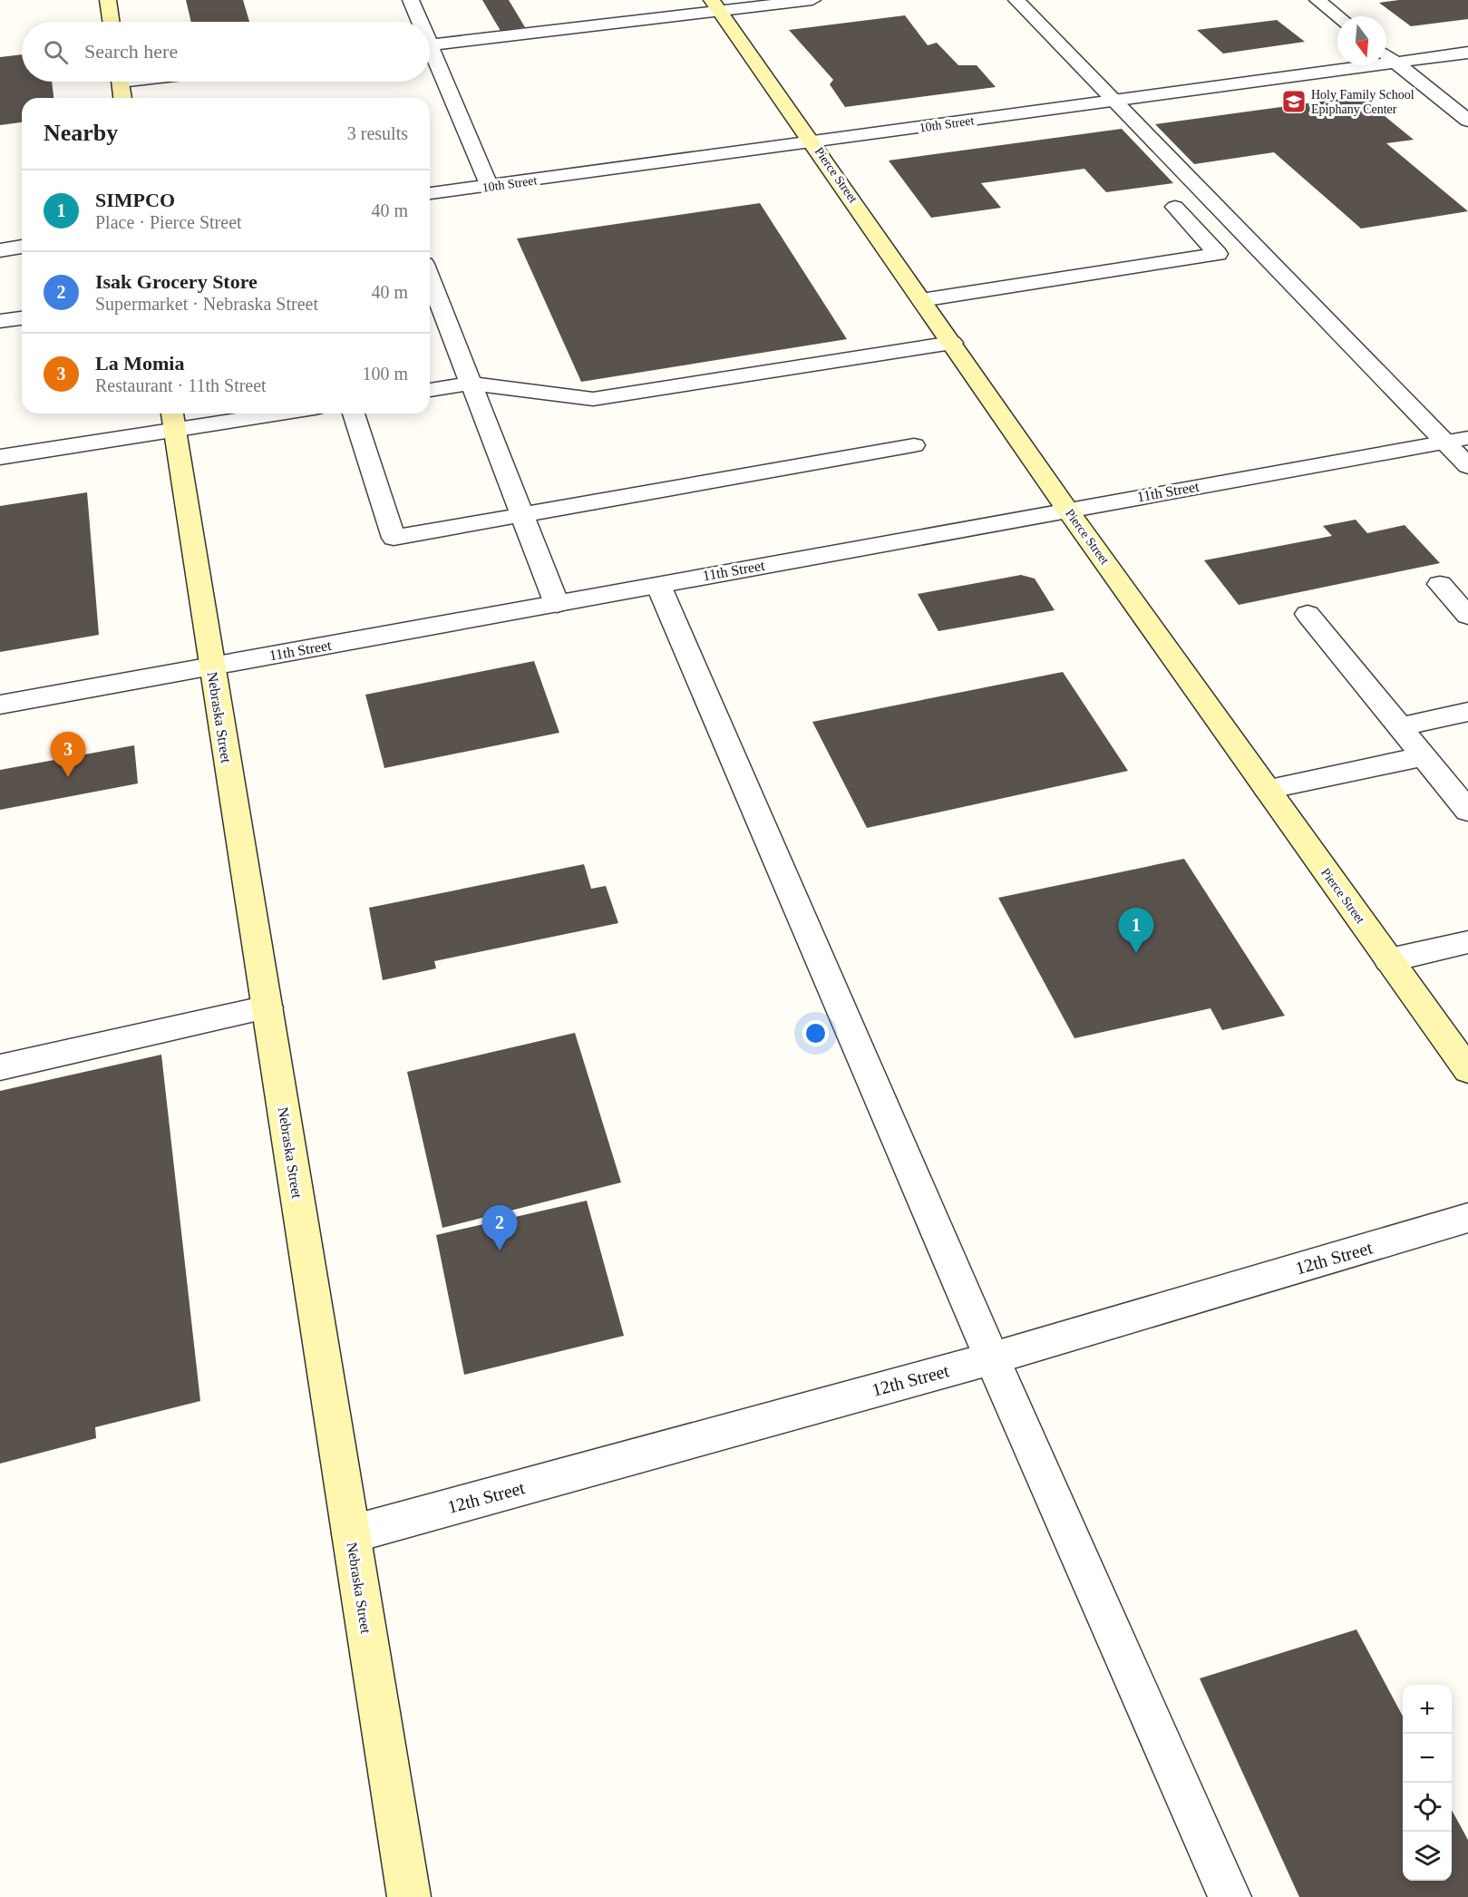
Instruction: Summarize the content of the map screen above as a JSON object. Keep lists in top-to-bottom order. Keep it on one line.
{"streets":{"main road":["Pierce Street","Nebraska Street"],"street":["10th Street","11th Street","12th Street"]},"crossings":[["10th Street","Pierce Street"],["Pierce Street","11th Street"],["11th Street","Nebraska Street"],["Nebraska Street","12th Street"]],"places":{"school or university":["Holy Family School Epiphany Center"]},"north":"bottom","page":{"search":"Search here","heading":["Nearby","3 results"],"list":[{"mark":"1","name":"SIMPCO","note":"Place · Pierce Street","value":"40 m"},{"mark":"2","name":"Isak Grocery Store","note":"Supermarket · Nebraska Street","value":"40 m"},{"mark":"3","name":"La Momia","note":"Restaurant · 11th Street","value":"100 m"}],"pins":["3","1","2"],"map_buttons":["+","−"]}}
